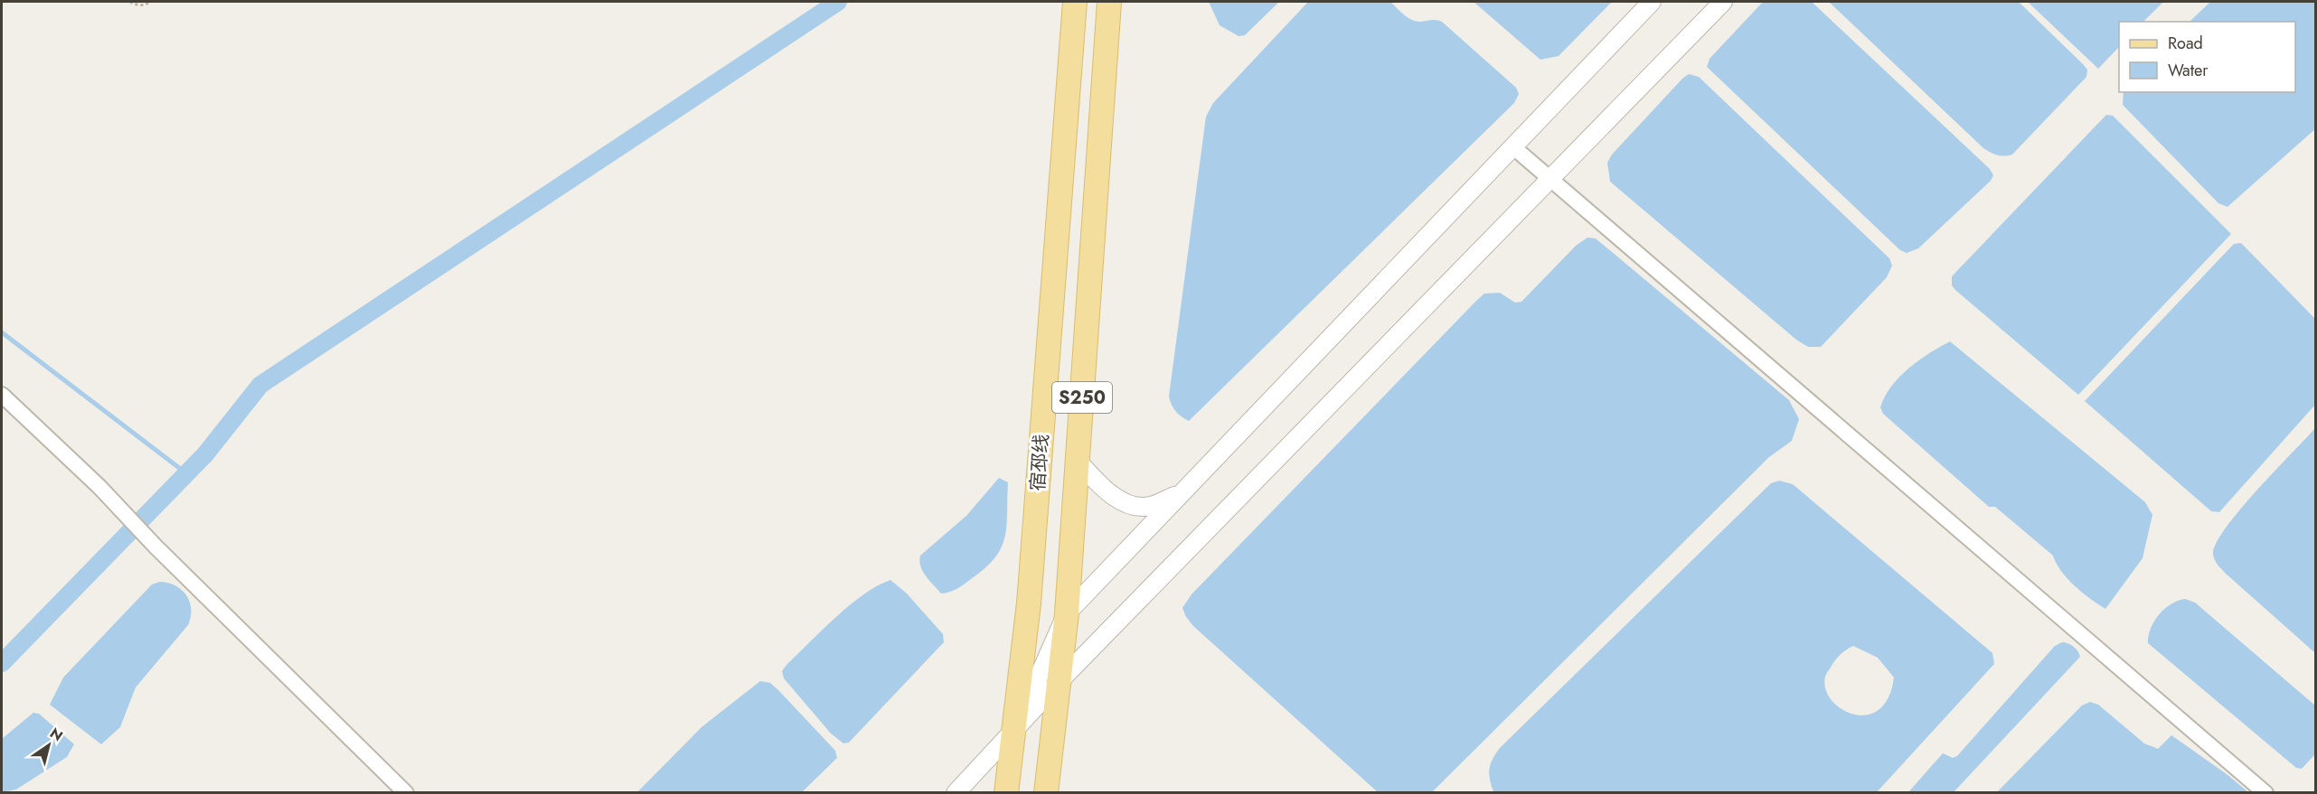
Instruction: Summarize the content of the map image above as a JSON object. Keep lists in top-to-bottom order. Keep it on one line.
{"streets":{"main road":["S250","宿邳线"]},"legend":["Road","Water"],"north":"top right"}
